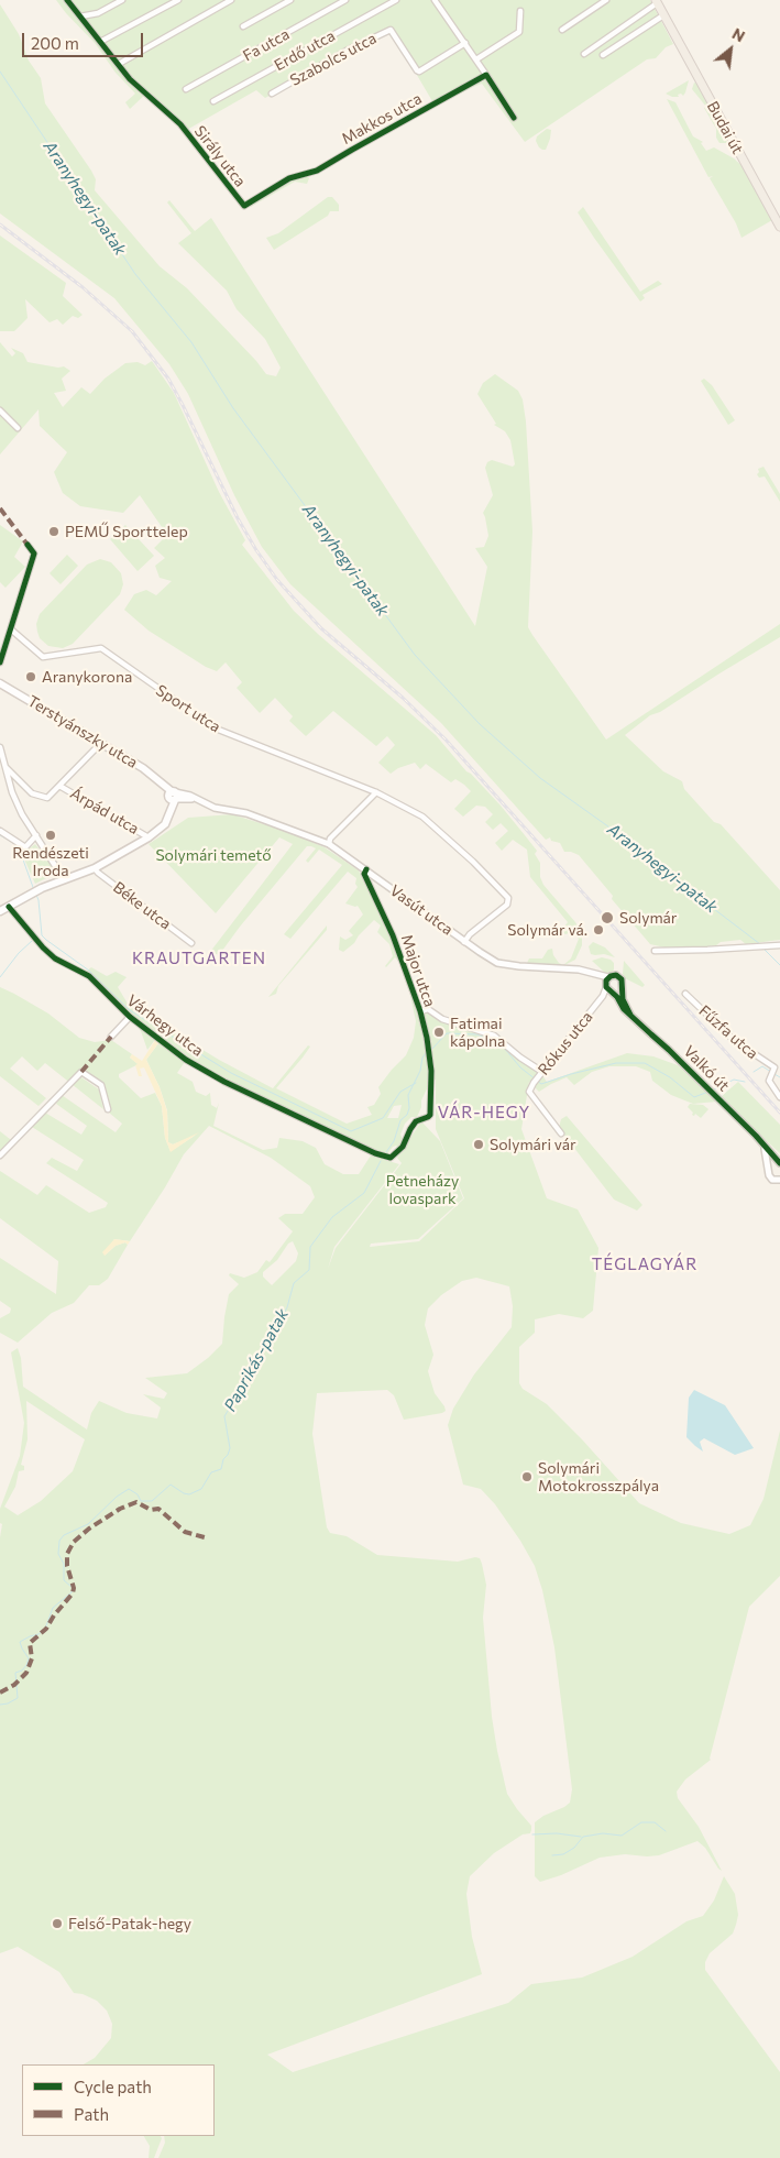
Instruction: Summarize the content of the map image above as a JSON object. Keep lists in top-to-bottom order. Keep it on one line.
{"streets":{"main road":["Budai út","Terstyánszky utca"],"street":["Fa utca","Erdő utca","Szabolcs utca","Makkos utca","Sirály utca","Sport utca","Árpád utca","Béke utca","Vasút utca","Major utca","Várhegy utca","Fűzfa utca","Rókus utca","Valkó út"]},"crossings":[["Makkos utca","Sirály utca"],["Sport utca","Vasút utca"],["Terstyánszky utca","Árpád utca"],["Terstyánszky utca","Vasút utca"],["Vasút utca","Major utca"],["Vasút utca","Rókus utca"],["Vasút utca","Valkó út"],["Major utca","Várhegy utca"],["Major utca","Rókus utca"],["Rókus utca","Valkó út"]],"districts":["KRAUTGARTEN","VÁR-HEGY","TÉGLAGYÁR"],"water":["Aranyhegyi-patak","Paprikás-patak"],"parks":["Solymári temető","Petneházy lovaspark"],"places":["PEMŰ Sporttelep","Aranykorona","Rendészeti Iroda","Solymár","Solymár vá.","Fatimai kápolna","Solymári vár","Solymári Motokrosszpálya","Felső-Patak-hegy"],"legend":["Cycle path","Path"],"scale_bar":"200 m","north":"top right"}
